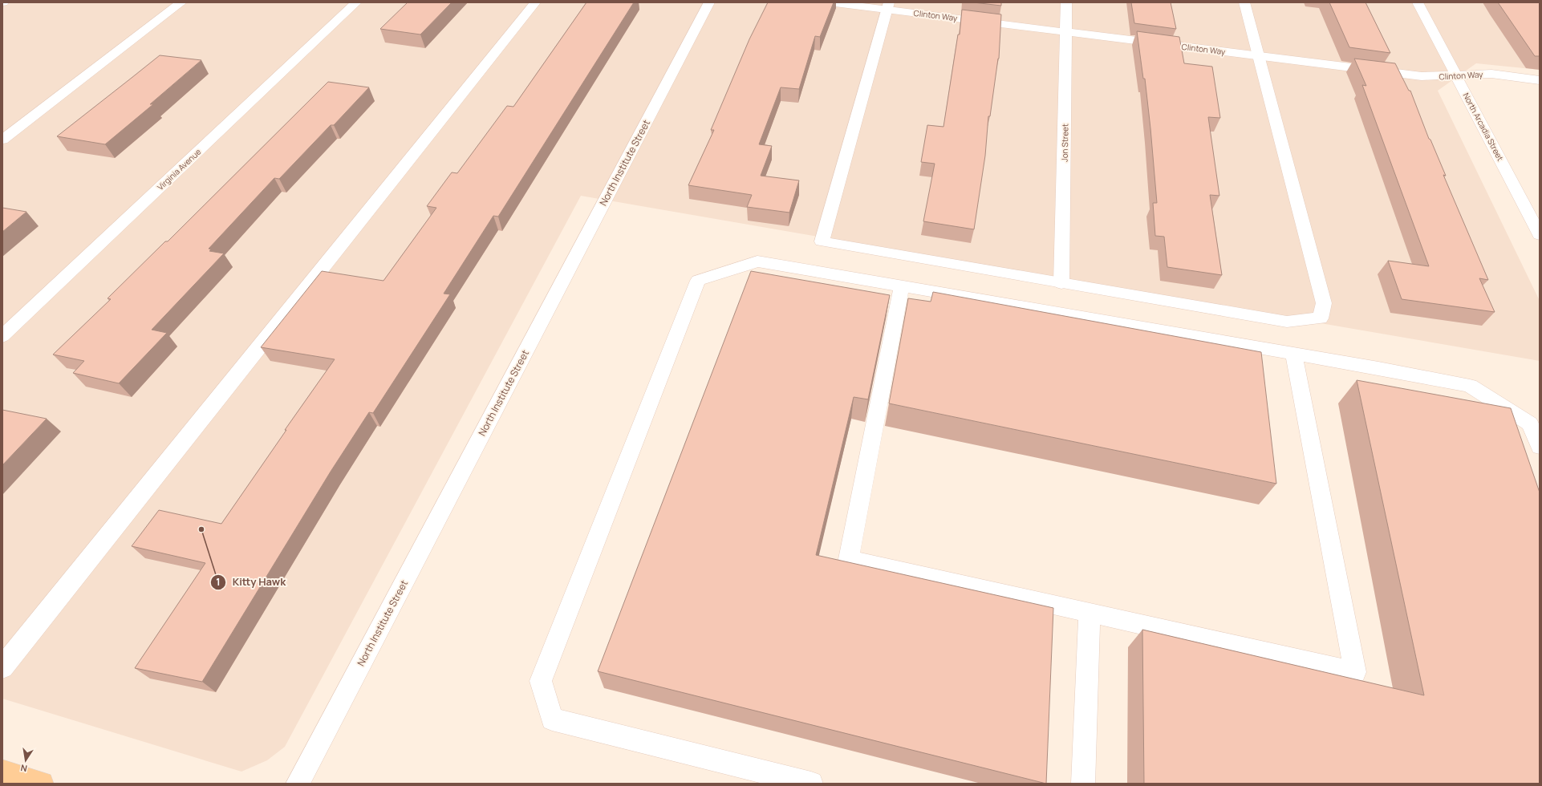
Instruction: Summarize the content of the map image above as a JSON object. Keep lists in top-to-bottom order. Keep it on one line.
{"streets":{"street":["Clinton Way","North Arcadia Street","Jon Street","North Institute Street","Virginia Avenue"]},"crossings":[["Clinton Way","North Arcadia Street"],["Clinton Way","Jon Street"]],"places":["Kitty Hawk"],"north":"bottom"}
